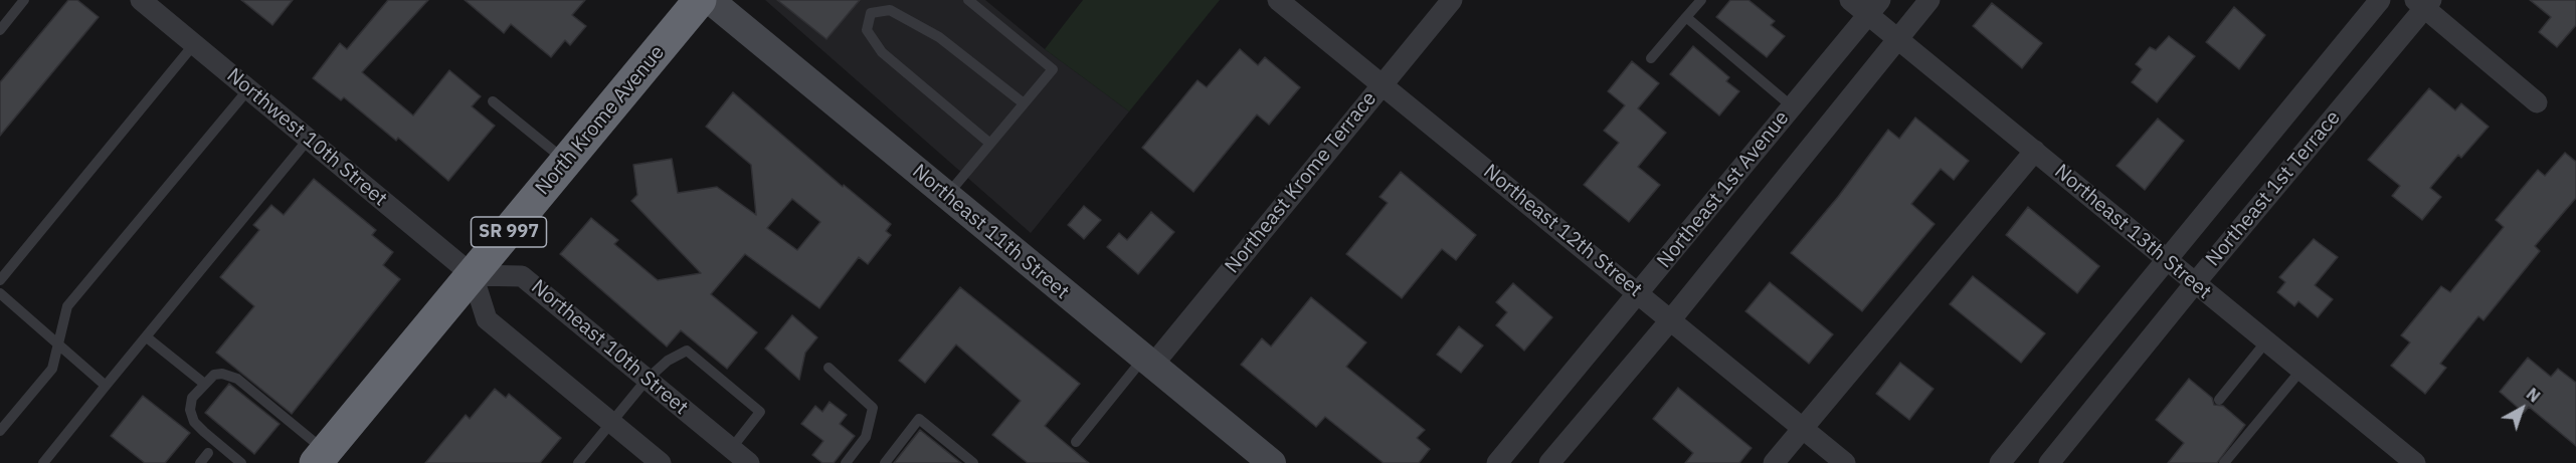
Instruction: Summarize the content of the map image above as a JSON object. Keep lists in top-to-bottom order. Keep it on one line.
{"streets":{"highway":["North Krome Avenue","SR 997"],"street":["Northwest 10th Street","Northeast Krome Terrace","Northeast 1st Terrace","Northeast 1st Avenue","Northeast 12th Street","Northeast 11th Street","Northeast 13th Street","Northeast 10th Street"]},"crossings":[["North Krome Avenue","Northwest 10th Street"],["North Krome Avenue","Northeast 10th Street"],["Northwest 10th Street","Northeast 10th Street"],["Northeast Krome Terrace","Northeast 12th Street"],["Northeast Krome Terrace","Northeast 11th Street"],["Northeast 1st Terrace","Northeast 13th Street"],["Northeast 1st Avenue","Northeast 12th Street"],["Northeast 1st Avenue","Northeast 13th Street"]],"north":"top right"}
